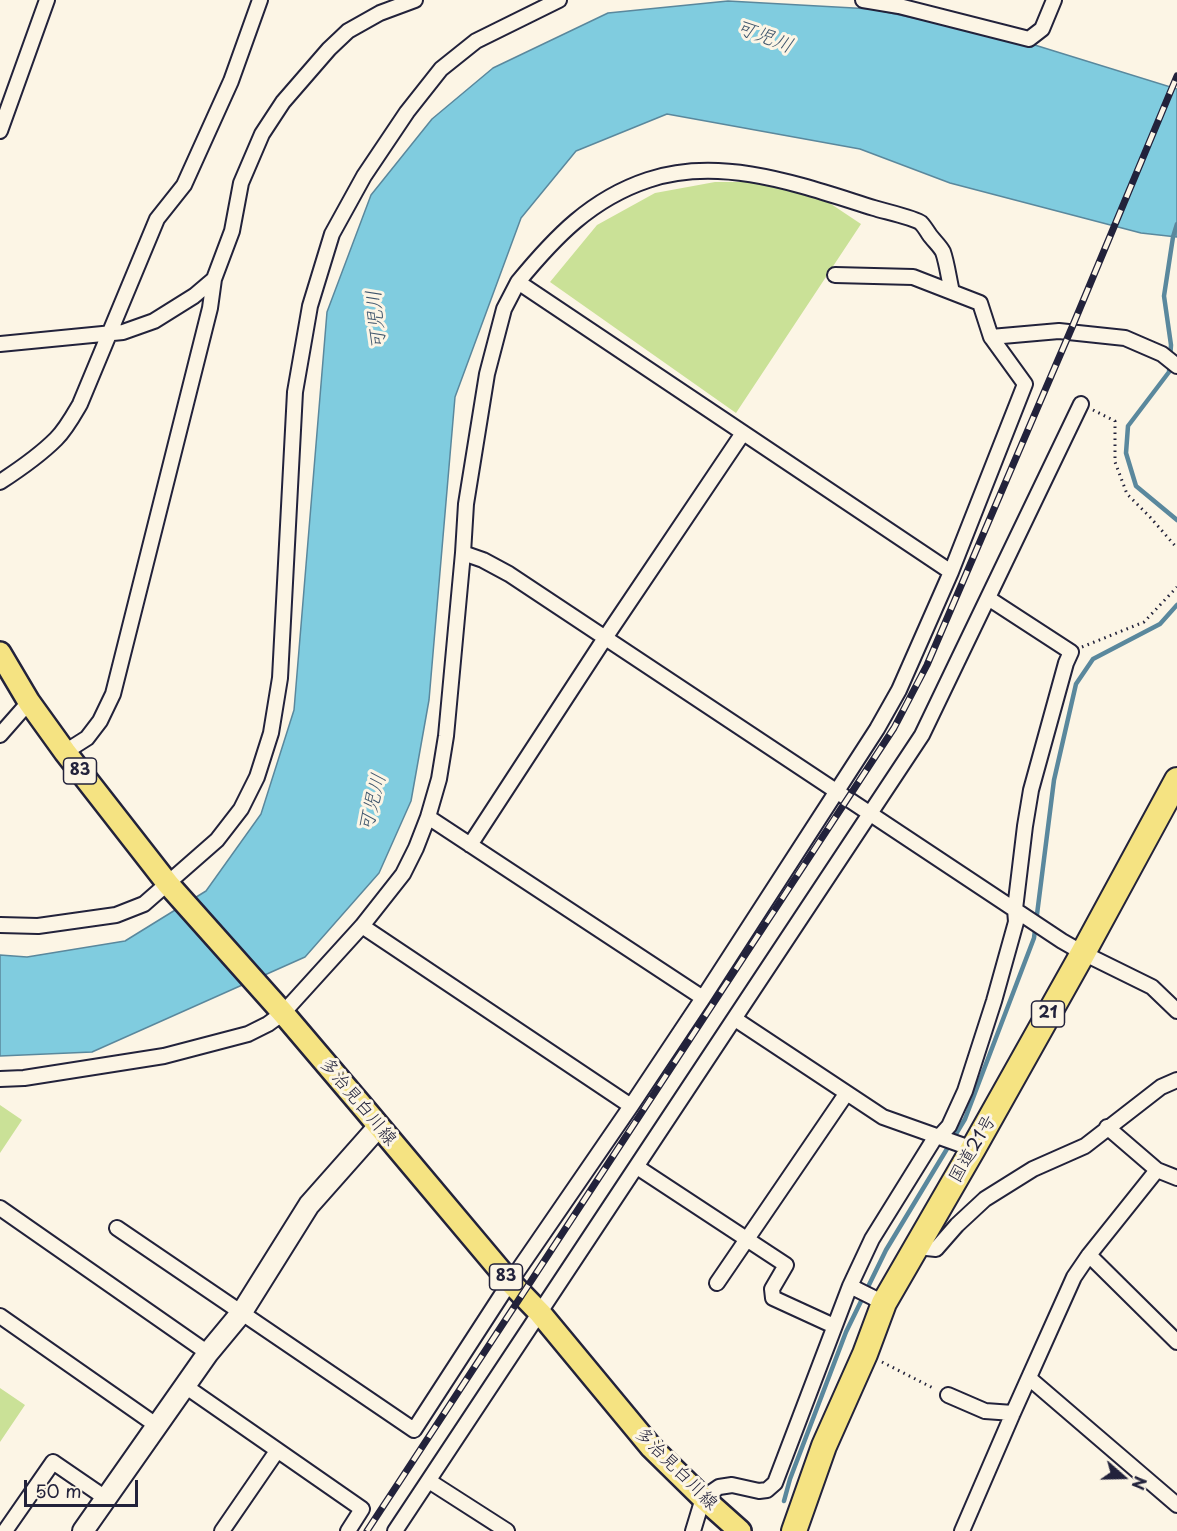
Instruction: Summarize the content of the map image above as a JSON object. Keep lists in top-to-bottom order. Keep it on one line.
{"streets":{"highway":["21","国道21号"],"main road":["83","多治見白川線"]},"water":["可児川"],"scale_bar":"50 m","north":"right"}
